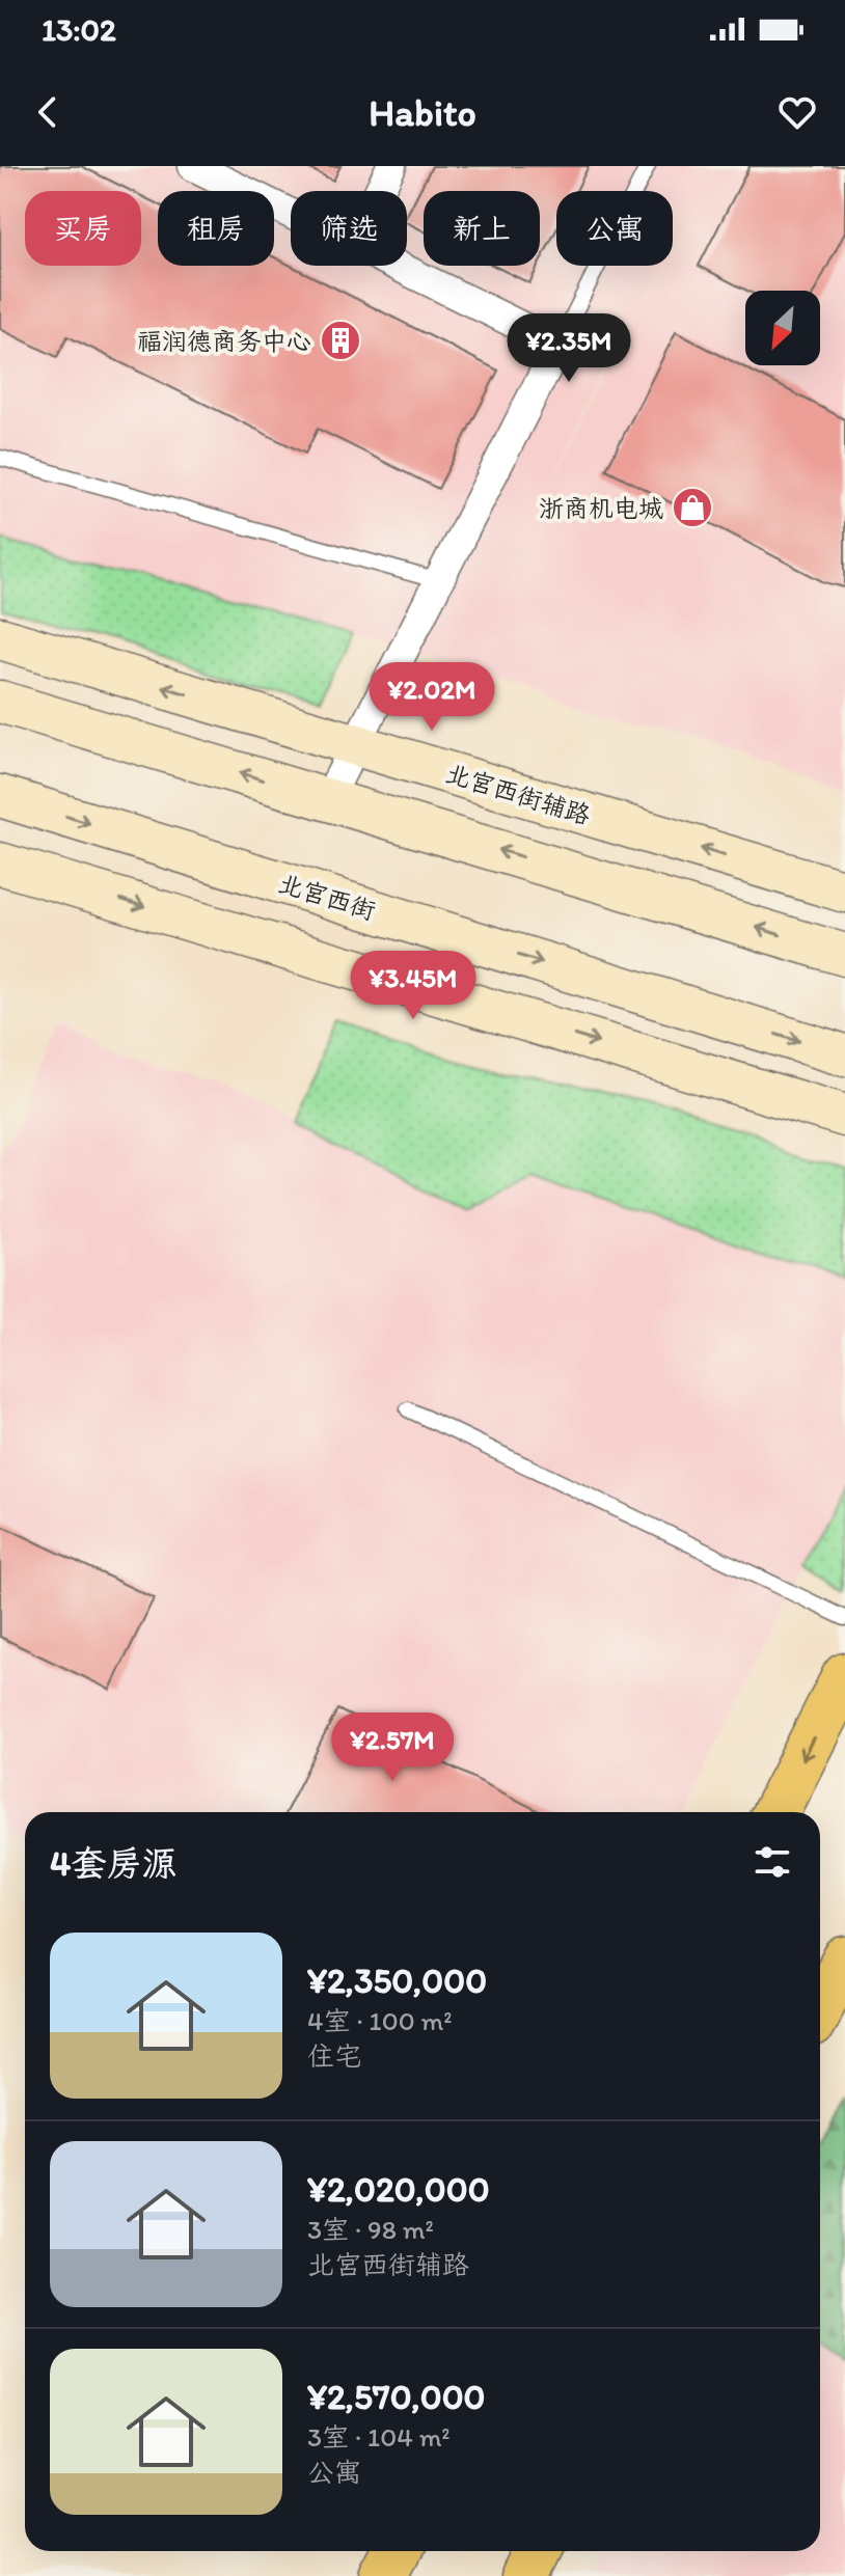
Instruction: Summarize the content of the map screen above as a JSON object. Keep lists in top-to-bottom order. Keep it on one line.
{"streets":{"main road":["北宫西街辅路","北宫西街"]},"places":{"building":["福润德商务中心"],"shop":["浙商机电城"]},"north":"bottom left","page":{"status":"13:02","header":"Habito","chip":["买房","租房","筛选","新上","公寓"],"price":["¥2.35M","¥2.02M","¥3.45M","¥2.57M"],"heading":"4套房源","list":[{"name":"¥2,350,000","note":"4室 · 100 m² · 住宅"},{"name":"¥2,020,000","note":"3室 · 98 m² · 北宫西街辅路"},{"name":"¥2,570,000","note":"3室 · 104 m² · 公寓"}]}}
